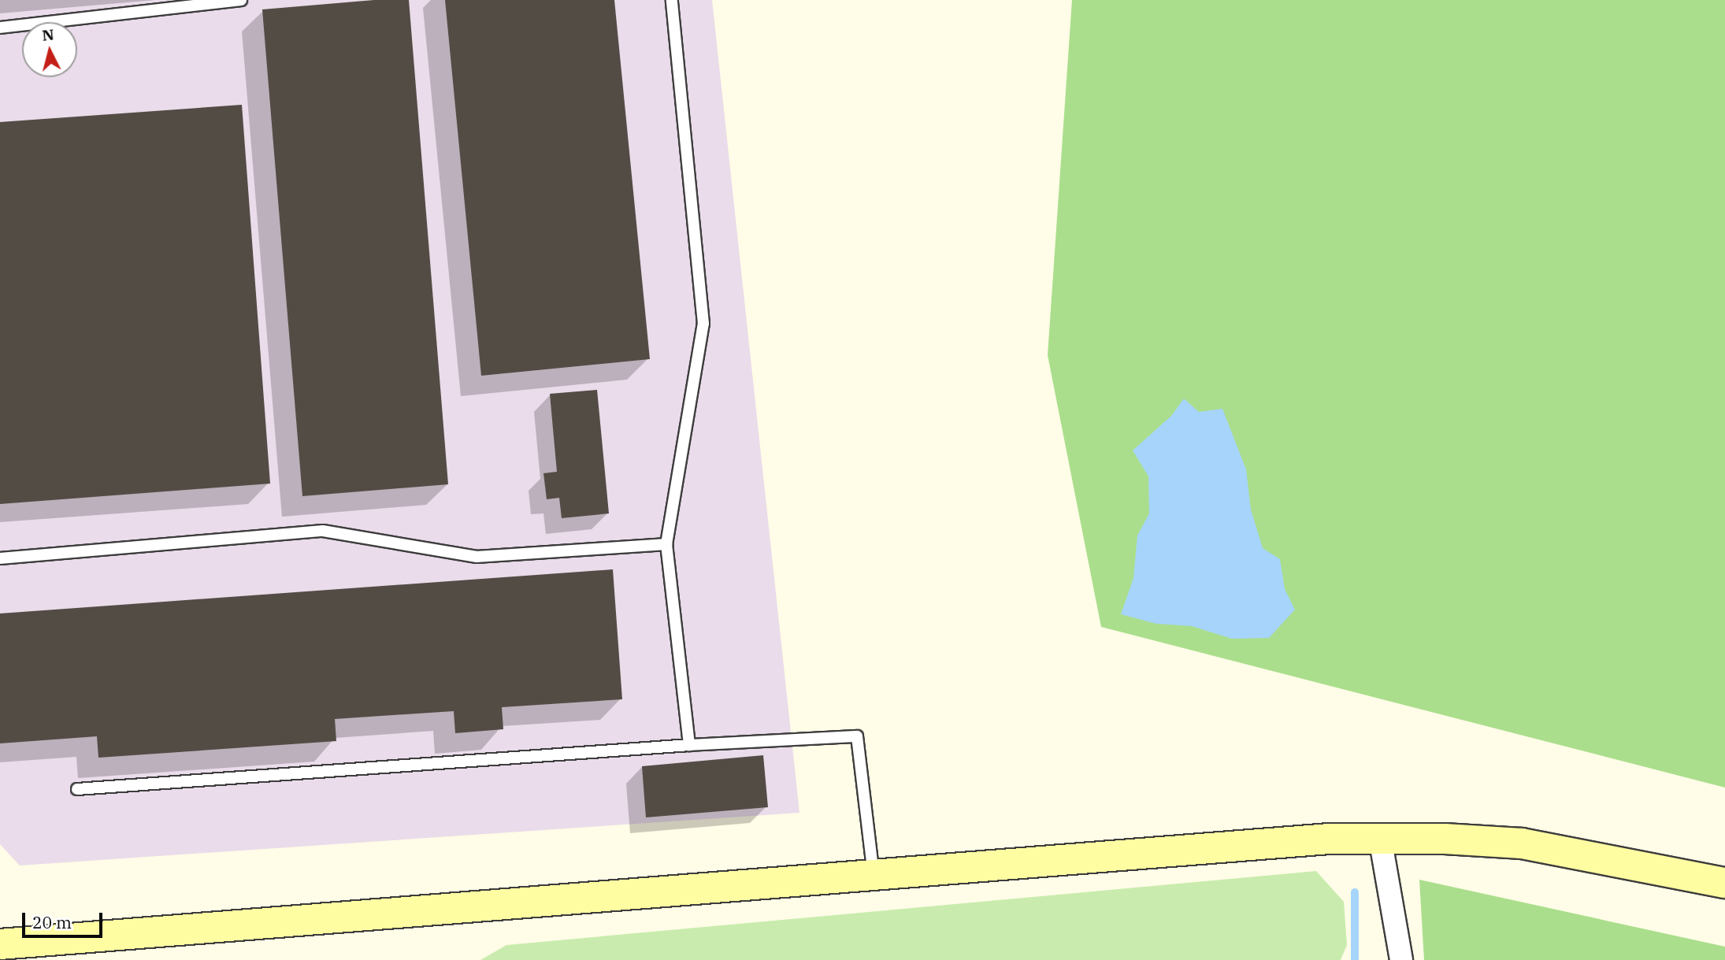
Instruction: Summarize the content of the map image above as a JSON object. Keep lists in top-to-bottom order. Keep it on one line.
{"scale_bar":"20 m","north":"top"}
